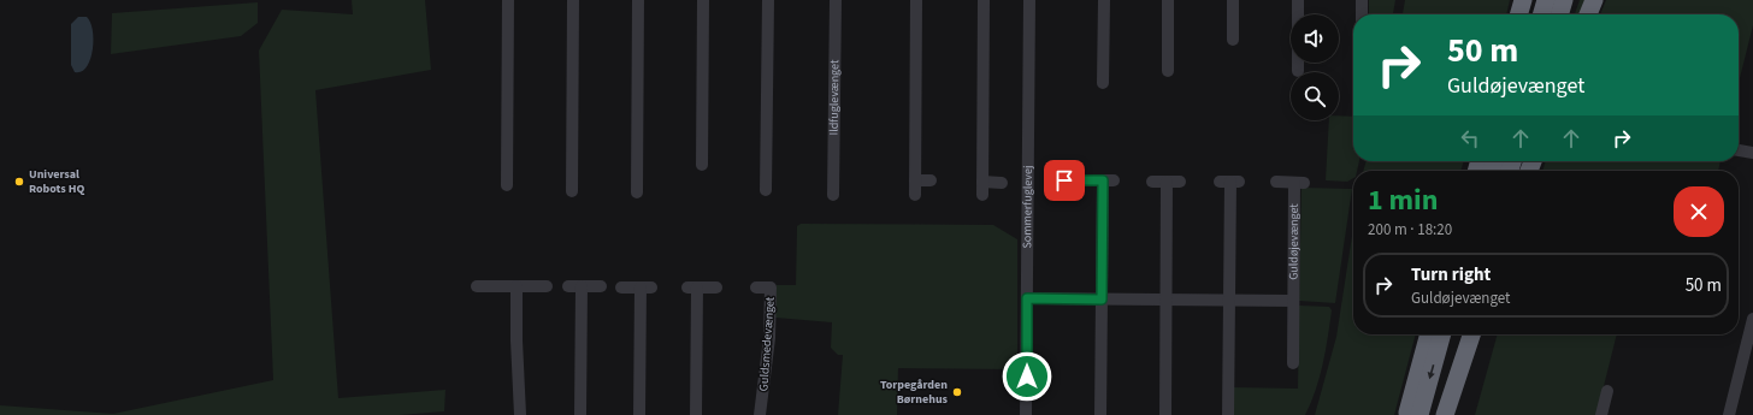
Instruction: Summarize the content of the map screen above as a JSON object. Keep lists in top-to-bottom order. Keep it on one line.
{"streets":{"street":["Ildfuglevænget","Sommerfuglevej","Guldøjevænget","Guldsmedevænget"]},"places":["Universal Robots HQ","Torpegården Børnehus"],"page":{"turn":["50 m","Guldøjevænget"],"heading":["1 min","200 m · 18:20"],"list":[{"name":"Turn right","note":"Guldøjevænget","value":"50 m"}]}}
